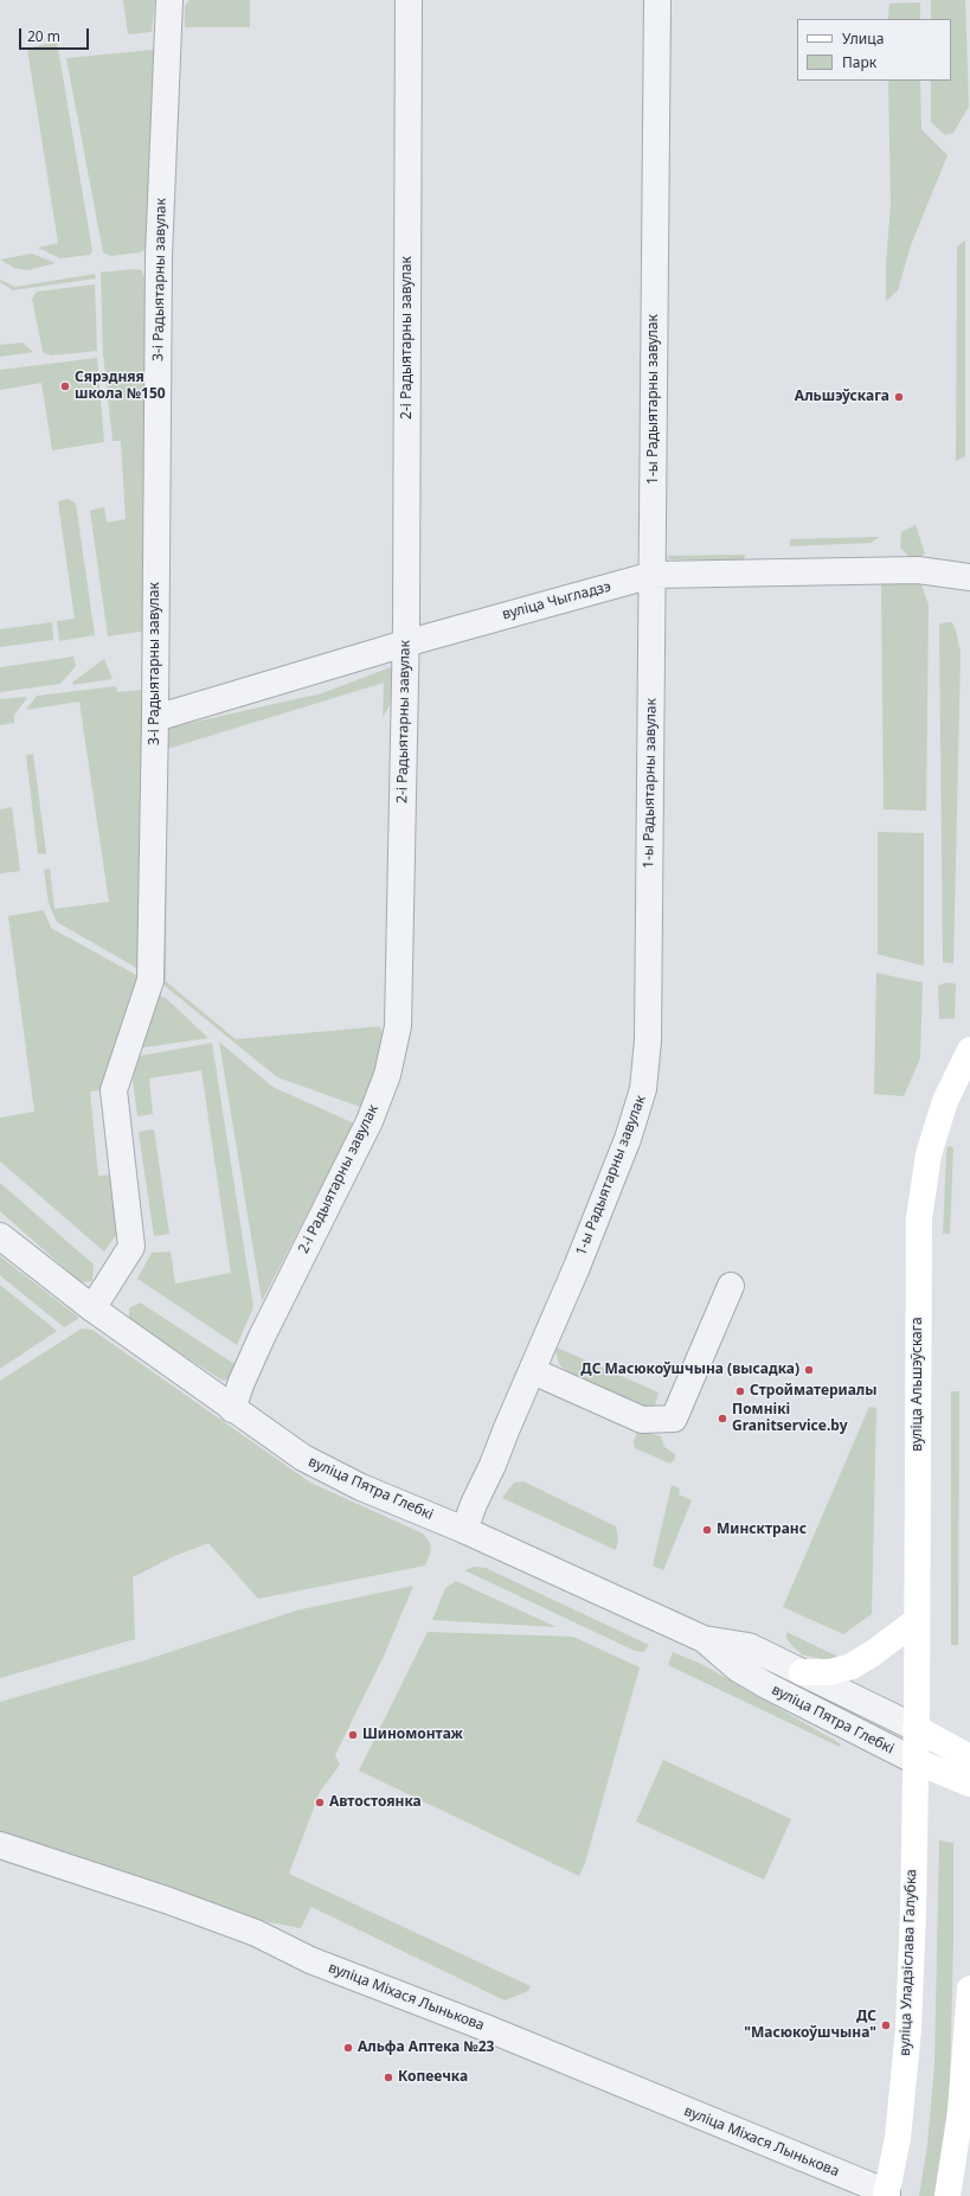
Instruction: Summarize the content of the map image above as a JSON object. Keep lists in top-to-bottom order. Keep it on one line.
{"streets":{"main road":["вуліца Альшэўскага","вуліца Пятра Глебкі","вуліца Уладзіслава Галубка"],"street":["3-і Радыятарны завулак","2-і Радыятарны завулак","1-ы Радыятарны завулак","вуліца Чыгладзэ","вуліца Міхася Лынькова"]},"crossings":[["3-і Радыятарны завулак","вуліца Чыгладзэ"],["3-і Радыятарны завулак","вуліца Пятра Глебкі"],["2-і Радыятарны завулак","вуліца Чыгладзэ"],["2-і Радыятарны завулак","вуліца Пятра Глебкі"],["1-ы Радыятарны завулак","вуліца Чыгладзэ"],["1-ы Радыятарны завулак","вуліца Пятра Глебкі"],["вуліца Альшэўскага","вуліца Пятра Глебкі"],["вуліца Альшэўскага","вуліца Уладзіслава Галубка"],["вуліца Пятра Глебкі","вуліца Уладзіслава Галубка"],["вуліца Уладзіслава Галубка","вуліца Міхася Лынькова"]],"places":["Сярэдняя школа №150","Альшэўскага","ДС Масюкоўшчына (высадка)","Стройматериалы","Помнікі Granitservice.by","Минсктранс","Шиномонтаж","Автостоянка","ДС \"Масюкоўшчына\"","Альфа Аптека №23","Копеечка"],"legend":["Улица","Парк"],"scale_bar":"20 m"}
